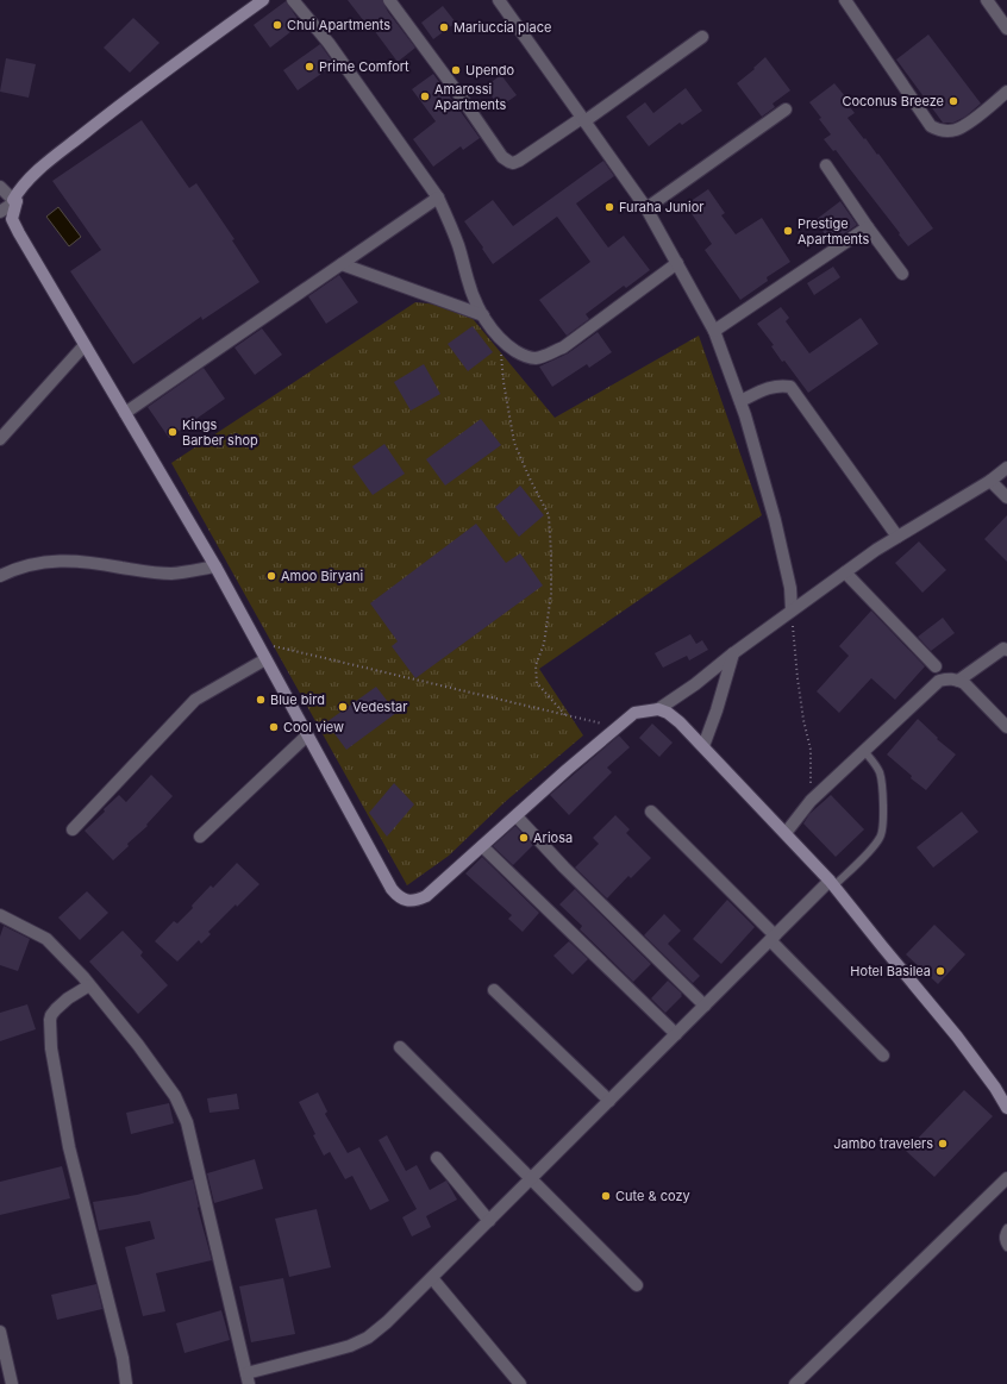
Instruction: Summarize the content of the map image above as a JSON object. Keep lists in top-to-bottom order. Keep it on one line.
{"places":["Chui Apartments","Mariuccia place","Prime Comfort","Upendo","Amarossi Apartments","Coconus Breeze","Furaha Junior","Prestige Apartments","Kings Barber shop","Amoo Biryani","Blue bird","Vedestar","Cool view","Ariosa","Hotel Basilea","Jambo travelers","Cute & cozy"]}
